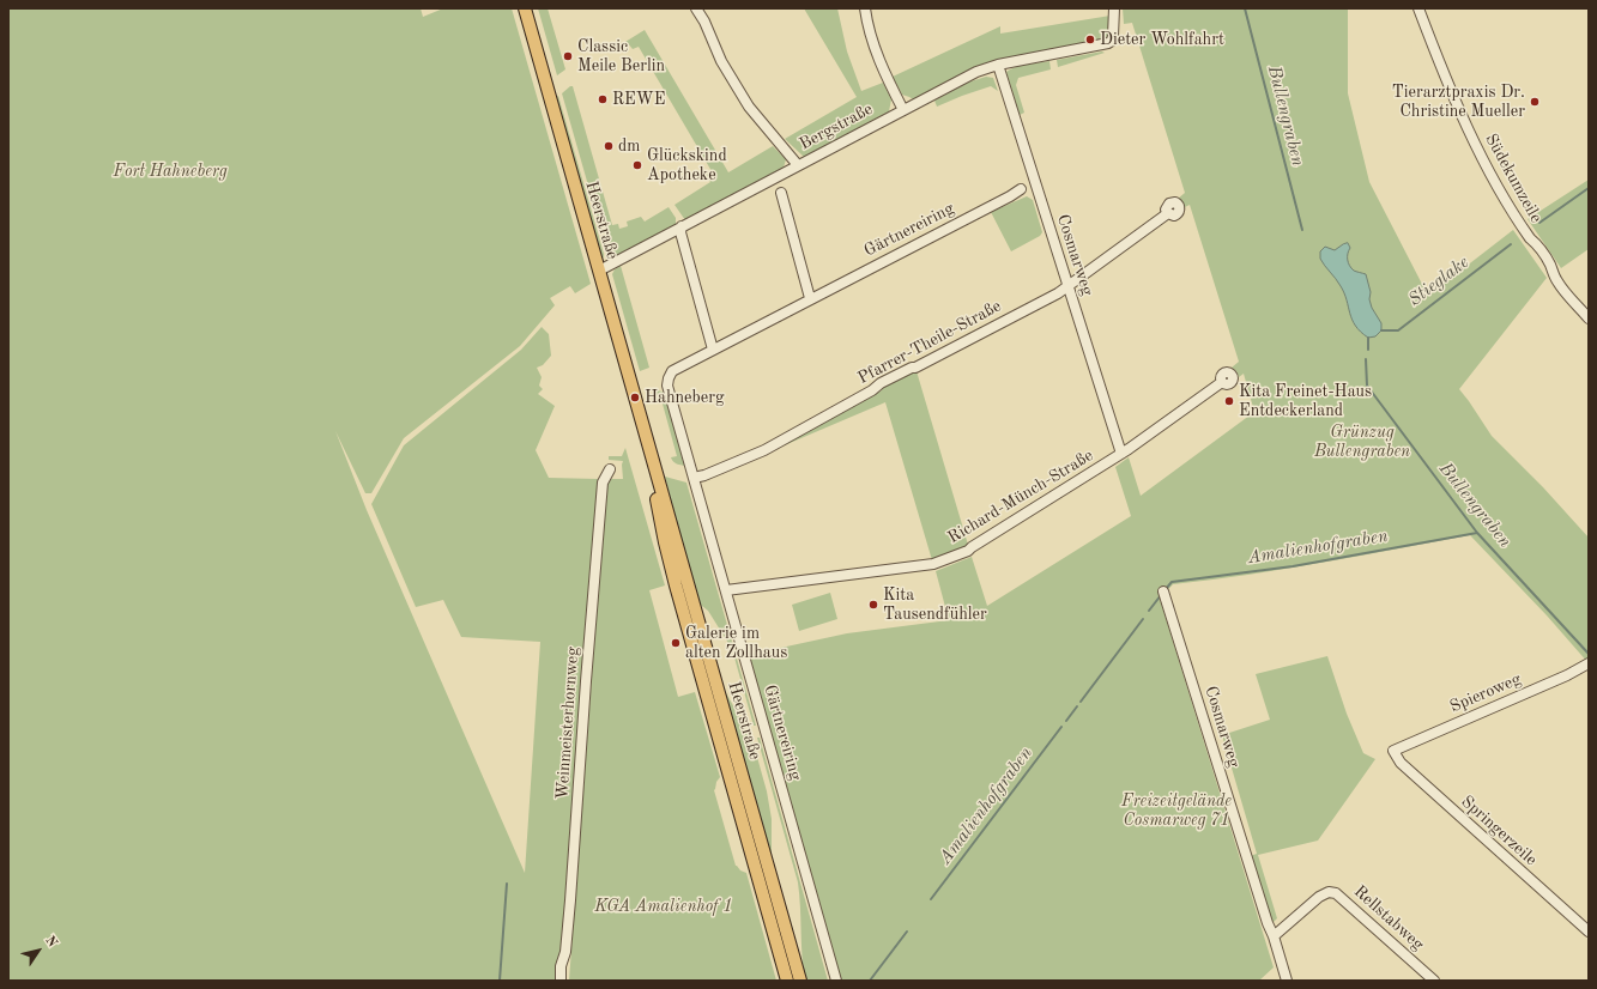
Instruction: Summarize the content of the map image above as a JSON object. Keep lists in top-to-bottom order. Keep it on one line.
{"streets":{"main road":["Heerstraße"],"street":["Bergstraße","Südekumzeile","Gärtnereiring","Cosmarweg","Pfarrer-Theile-Straße","Richard-Münch-Straße","Spieroweg","Weinmeisterhornweg","Springerzeile","Rellstabweg"]},"crossings":[["Bergstraße","Heerstraße"],["Bergstraße","Cosmarweg"],["Gärtnereiring","Pfarrer-Theile-Straße"],["Gärtnereiring","Richard-Münch-Straße"],["Cosmarweg","Pfarrer-Theile-Straße"],["Cosmarweg","Richard-Münch-Straße"],["Cosmarweg","Rellstabweg"],["Spieroweg","Springerzeile"]],"water":["Bullengraben","Stieglake","Amalienhofgraben"],"parks":["Fort Hahneberg","Grünzug Bullengraben","Freizeitgelände Cosmarweg 71","KGA Amalienhof 1"],"places":["Dieter Wohlfahrt","Classic Meile Berlin","REWE","Tierarztpraxis Dr. Christine Mueller","dm","Glückskind Apotheke","Hahneberg","Kita Freinet-Haus Entdeckerland","Kita Tausendfühler","Galerie im alten Zollhaus"],"north":"top right"}
